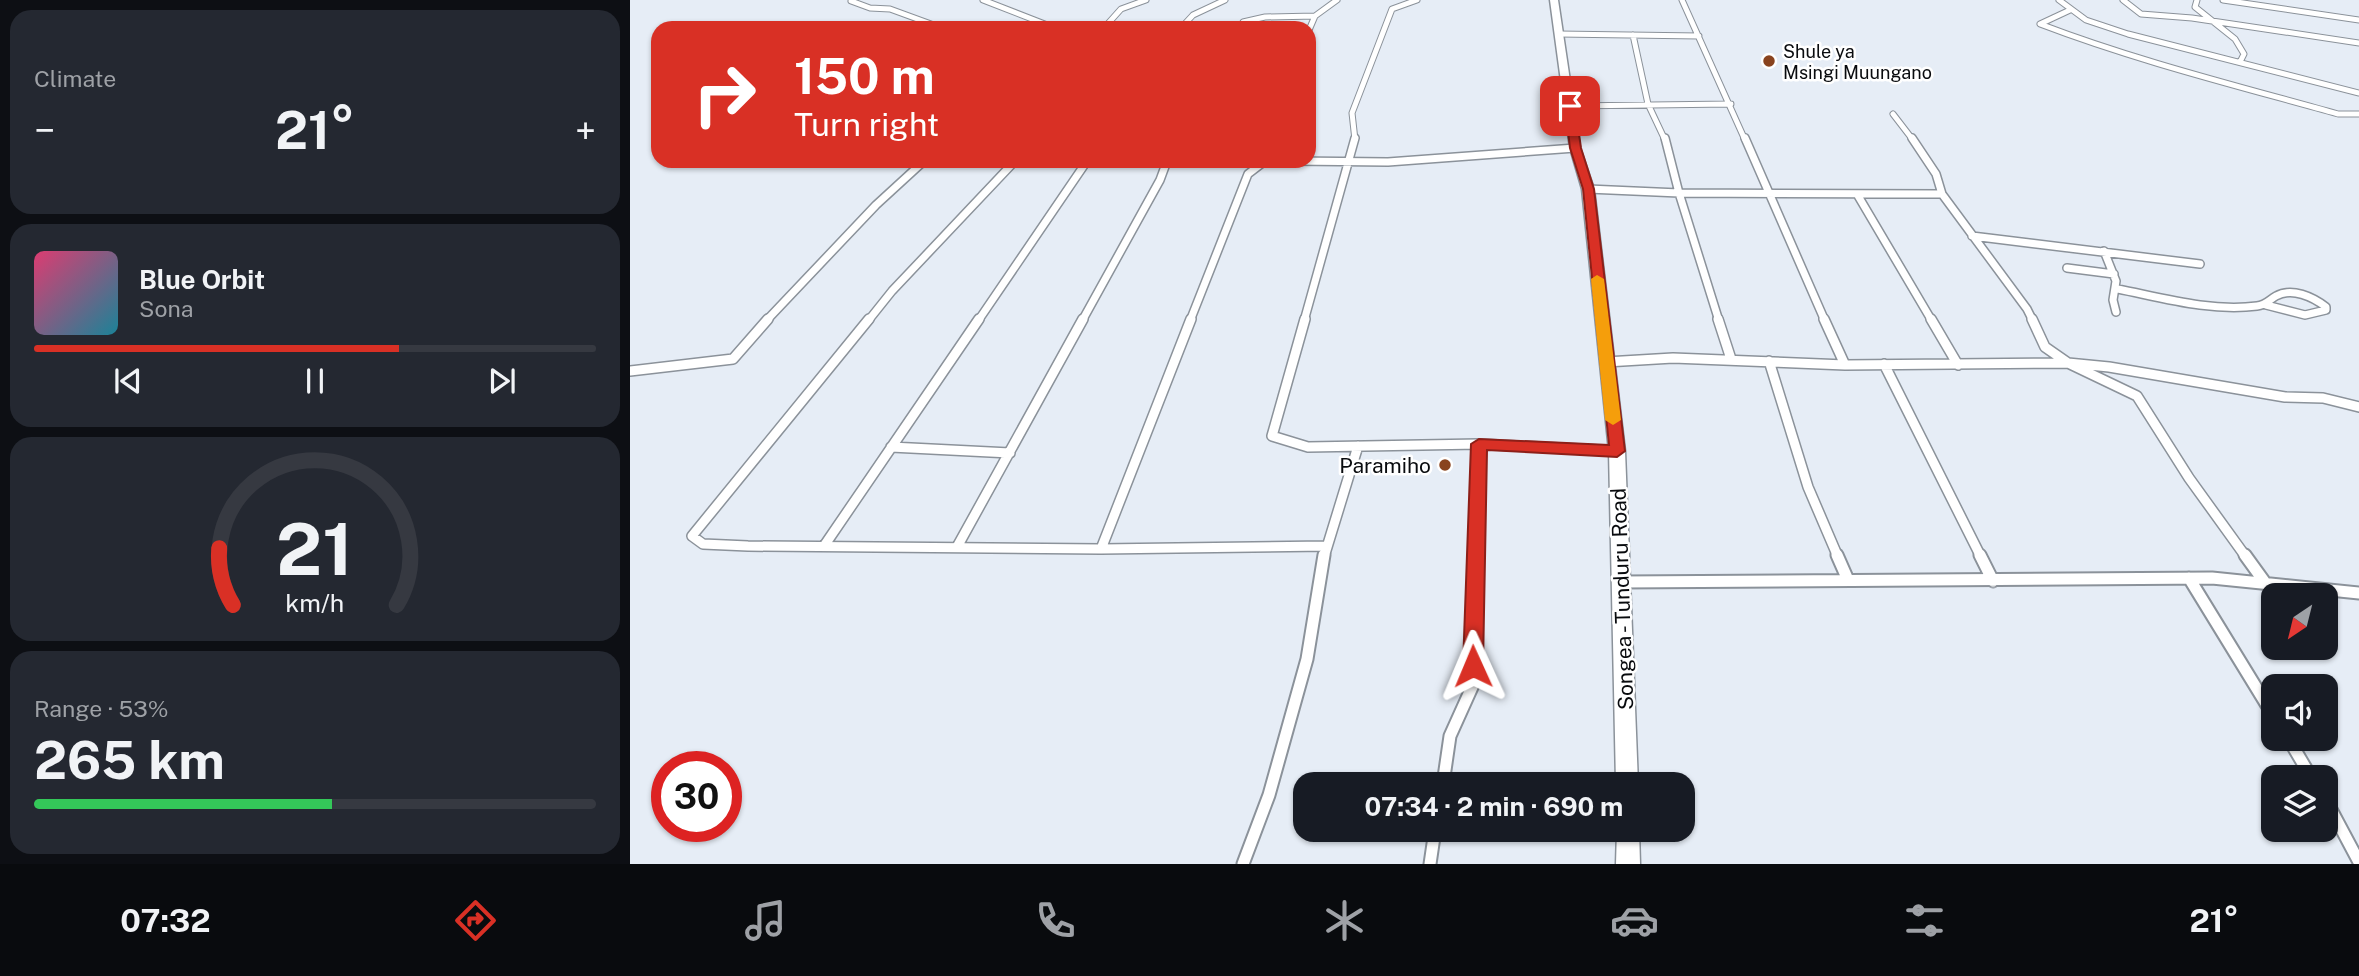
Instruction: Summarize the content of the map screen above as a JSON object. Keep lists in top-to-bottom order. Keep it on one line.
{"streets":{"highway":["Songea - Tunduru Road"]},"places":["Shule ya Msingi Muungano","Paramiho"],"north":"bottom left","page":{"tile":["Climate",["Range · 53%","265 km"]],"turn":["150 m","Turn right"],"heat":["−","21°","+"],"song":["Blue Orbit","Sona"],"limit":"30","trip":"07:34 · 2 min · 690 m","tabs":["07:32","21°"],"gauge":["21","km/h"]}}
